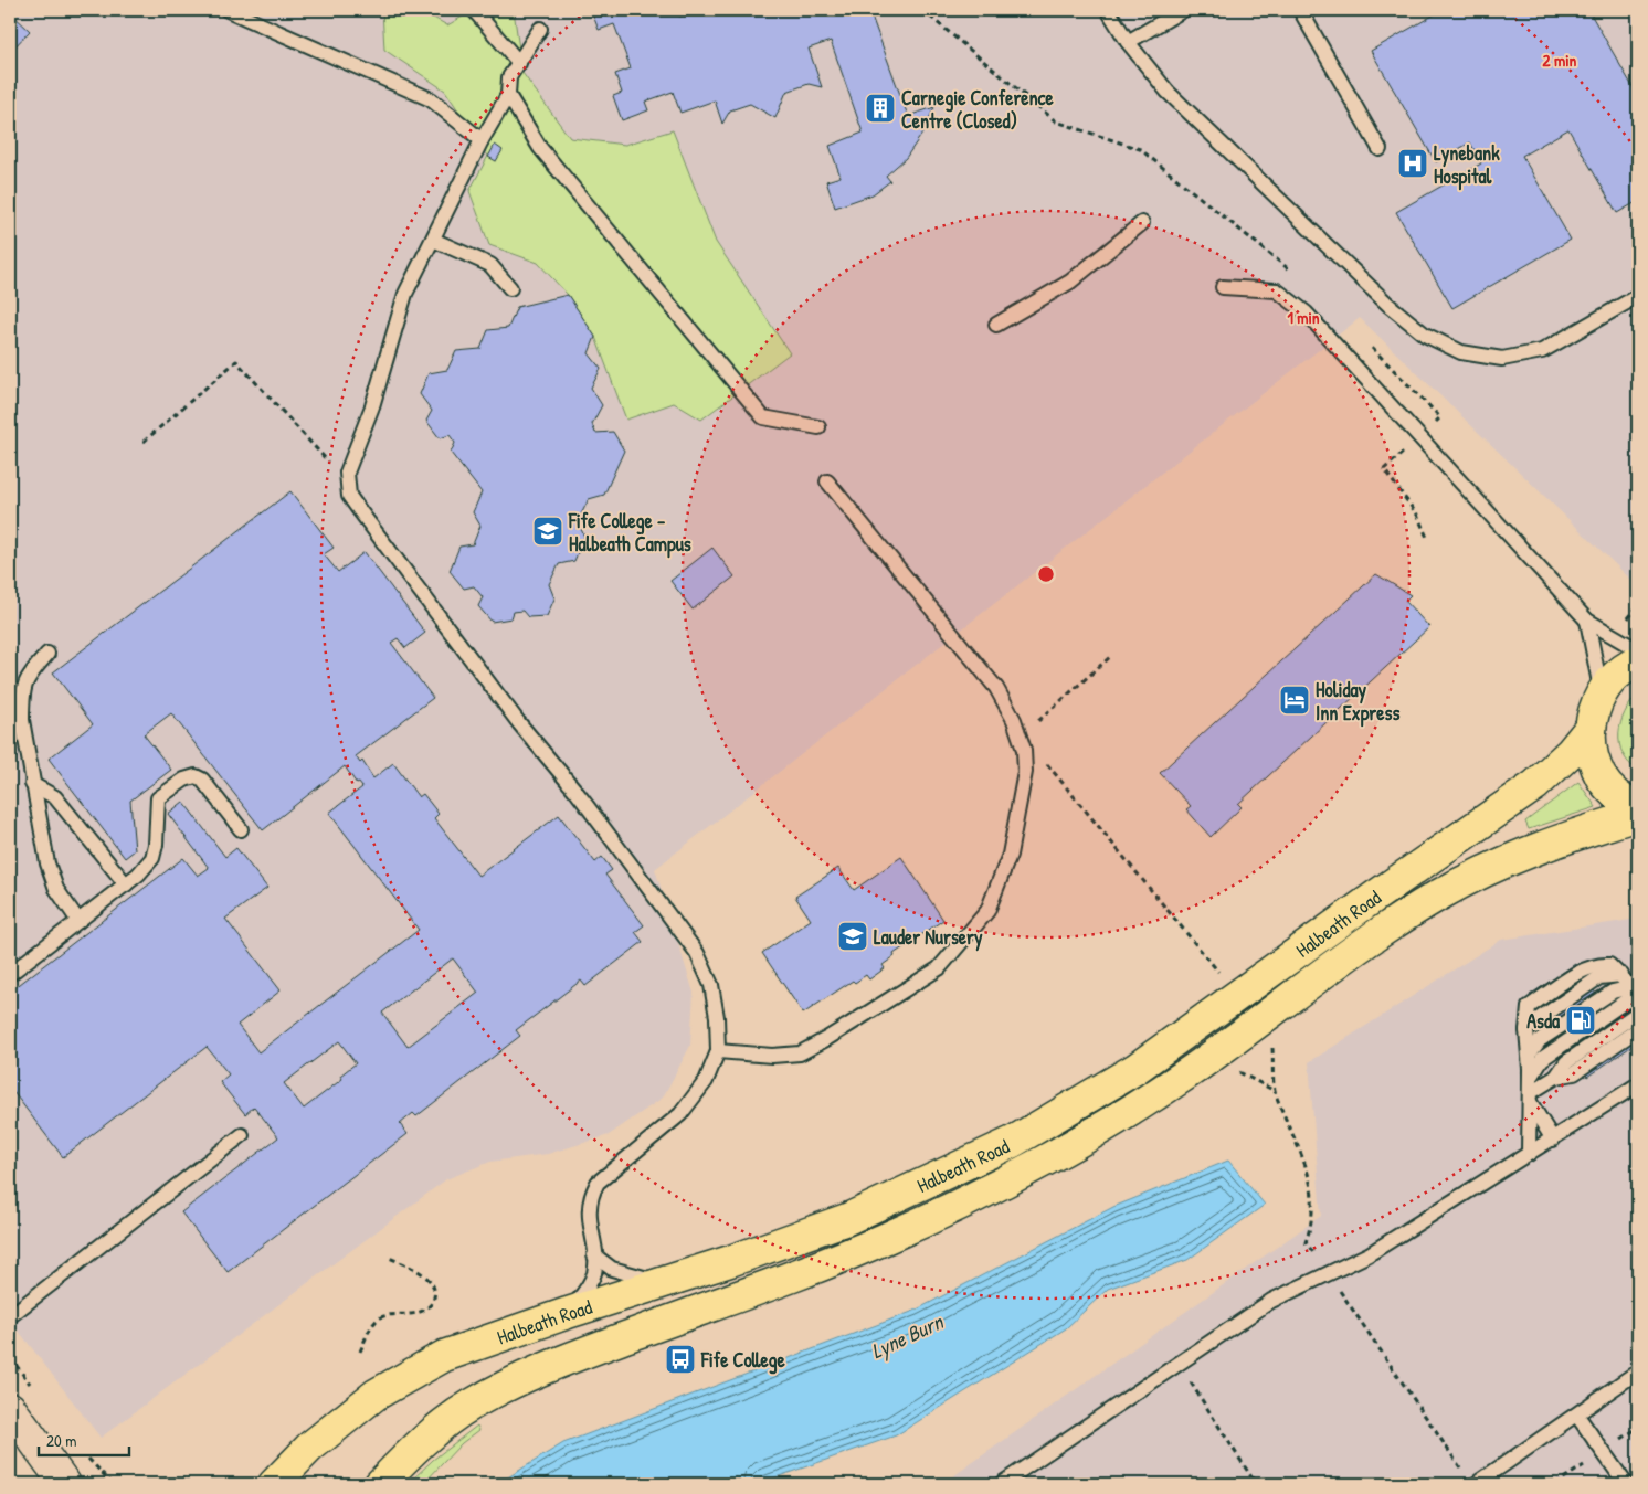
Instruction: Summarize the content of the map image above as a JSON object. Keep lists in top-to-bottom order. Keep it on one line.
{"streets":{"main road":["Halbeath Road"]},"water":["Lyne Burn"],"places":{"building":["Carnegie Conference Centre (Closed)"],"hospital":["Lynebank Hospital"],"school or university":["Fife College - Halbeath Campus","Lauder Nursery"],"hotel":["Holiday Inn Express"],"fuel station":["Asda"],"bus stop":["Fife College"]},"scale_bar":"20 m","rings":["2 min","1 min"]}
